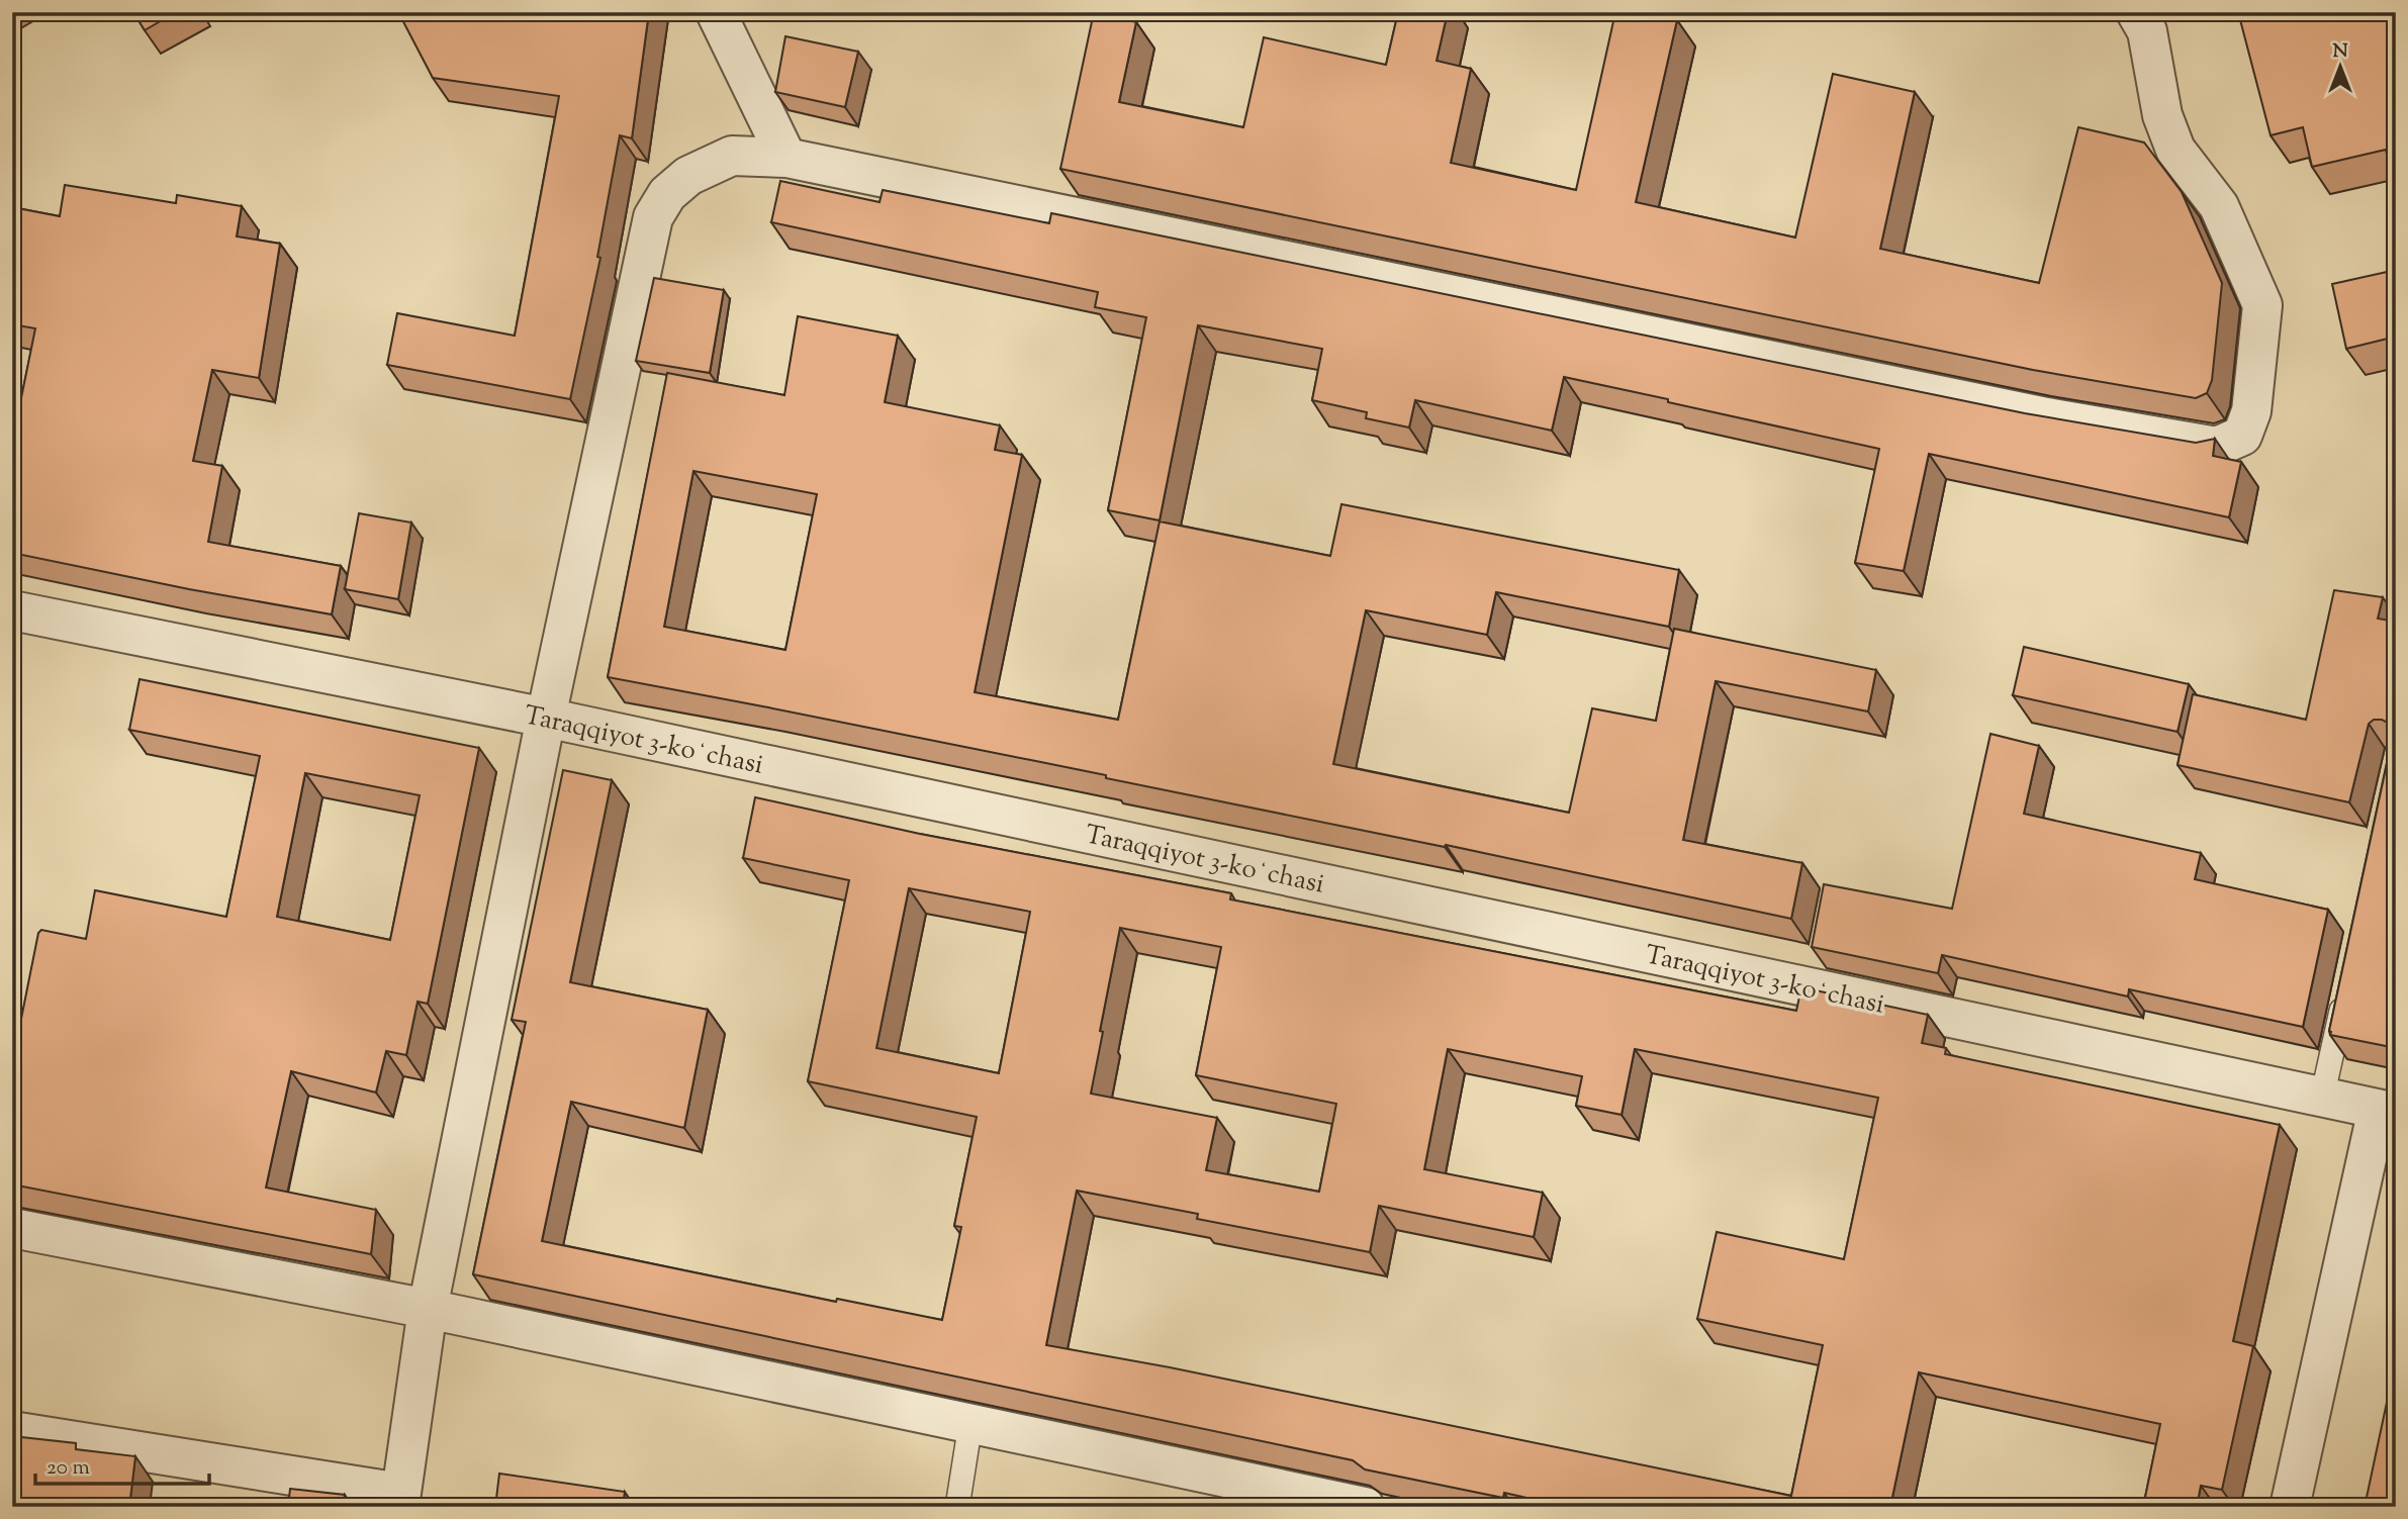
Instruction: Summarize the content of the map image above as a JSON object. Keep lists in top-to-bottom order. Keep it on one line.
{"streets":{"street":["Taraqqiyot 3-koʻchasi"]},"scale_bar":"20 m","north":"top"}
